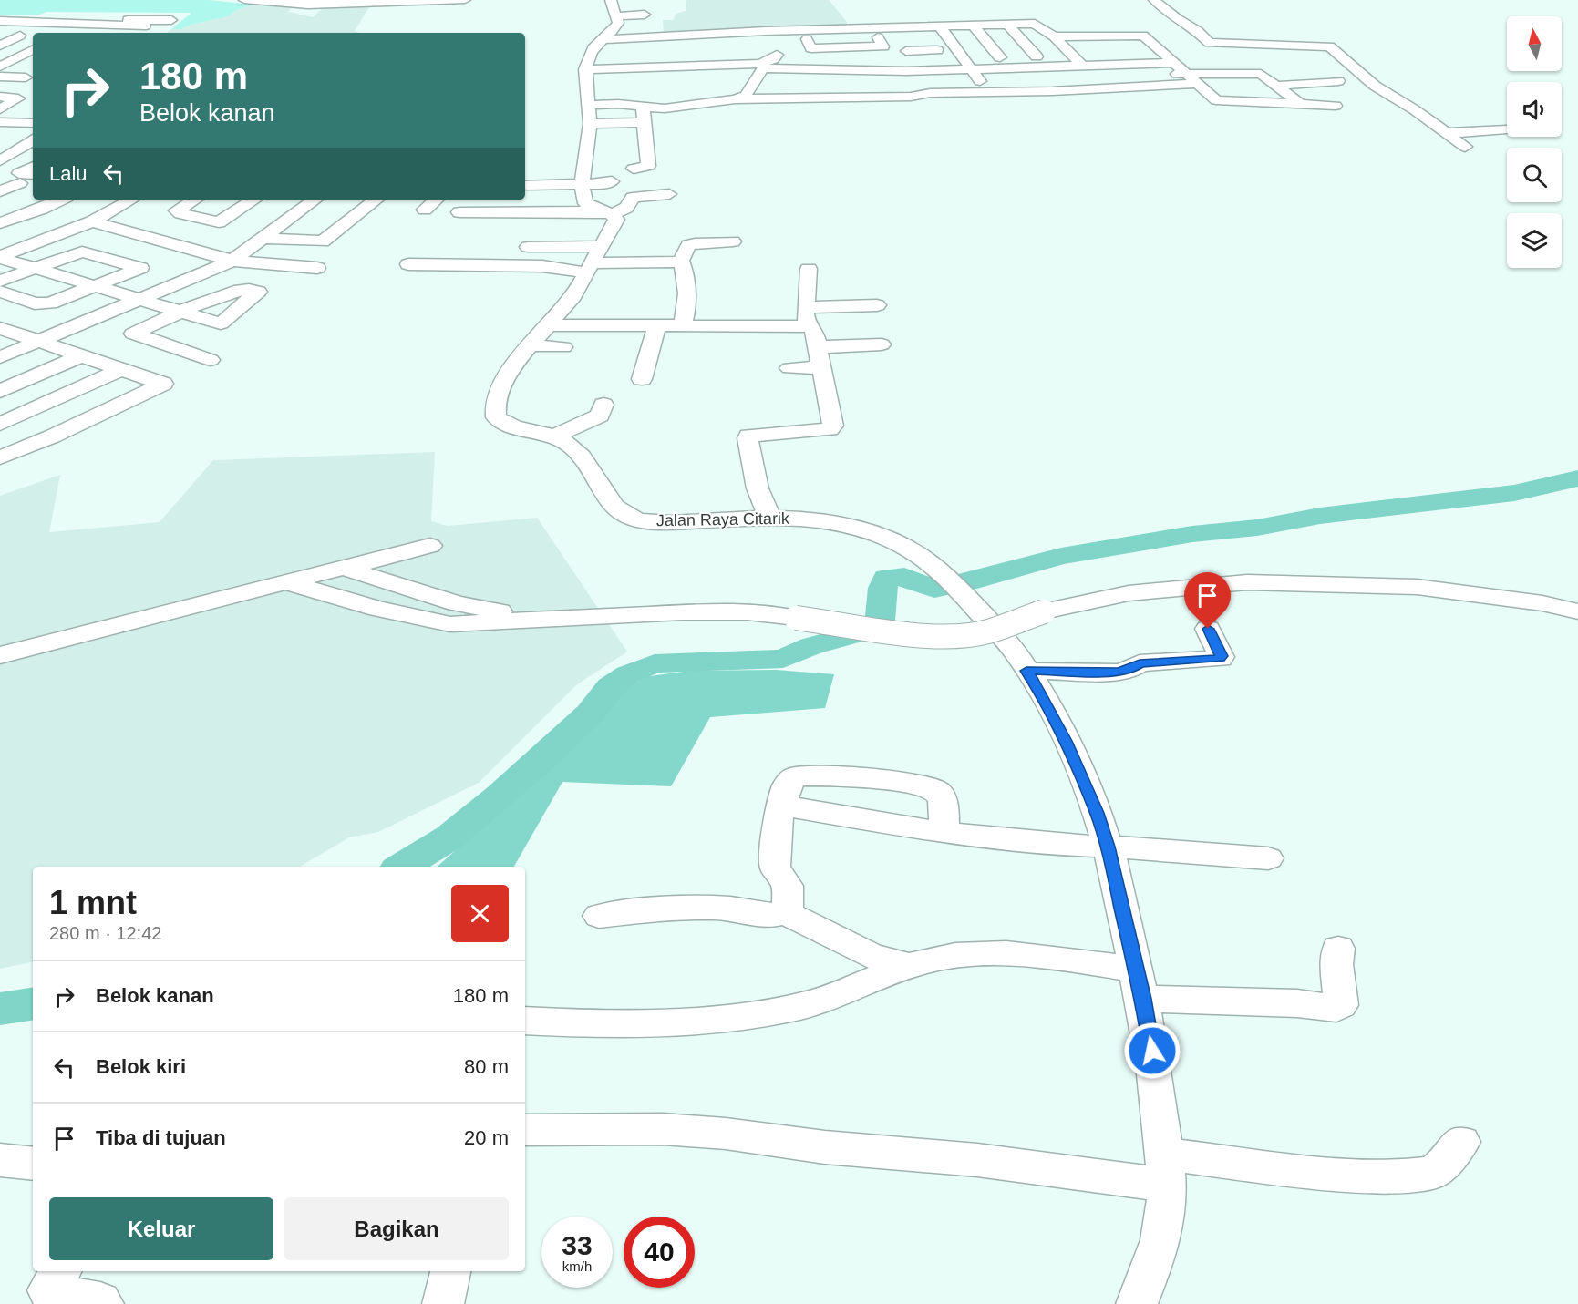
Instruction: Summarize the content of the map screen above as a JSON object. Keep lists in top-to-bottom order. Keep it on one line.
{"streets":{"street":["Jalan Raya Citarik"]},"north":"top","page":{"turn":["180 m","Belok kanan"],"then":"Lalu","heading":["1 mnt","280 m · 12:42"],"list":[{"name":"Belok kanan","value":"180 m"},{"name":"Belok kiri","value":"80 m"},{"name":"Tiba di tujuan","value":"20 m"}],"buttons":["Keluar","Bagikan"],"speed":"33 km/h","limit":"40"}}
